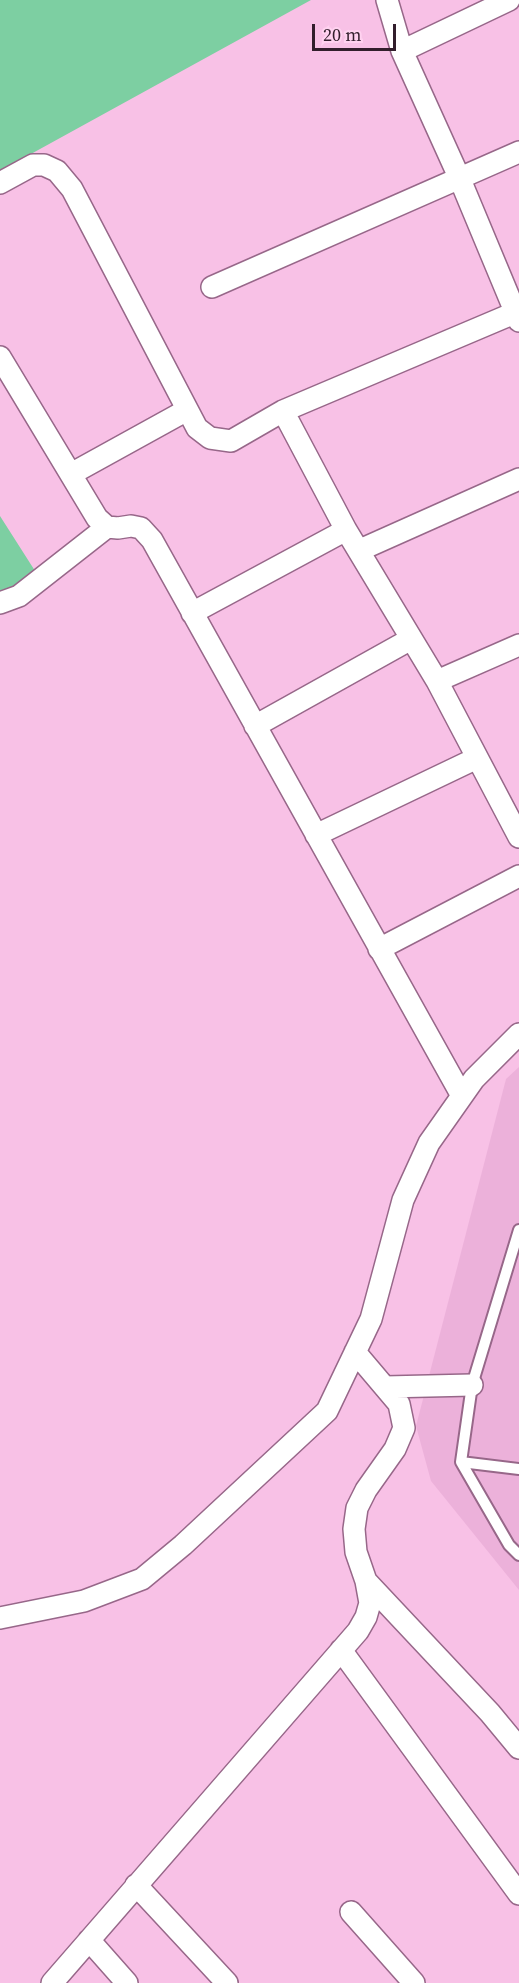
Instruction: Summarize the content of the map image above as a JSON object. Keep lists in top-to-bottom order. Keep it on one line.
{"scale_bar":"20 m"}
